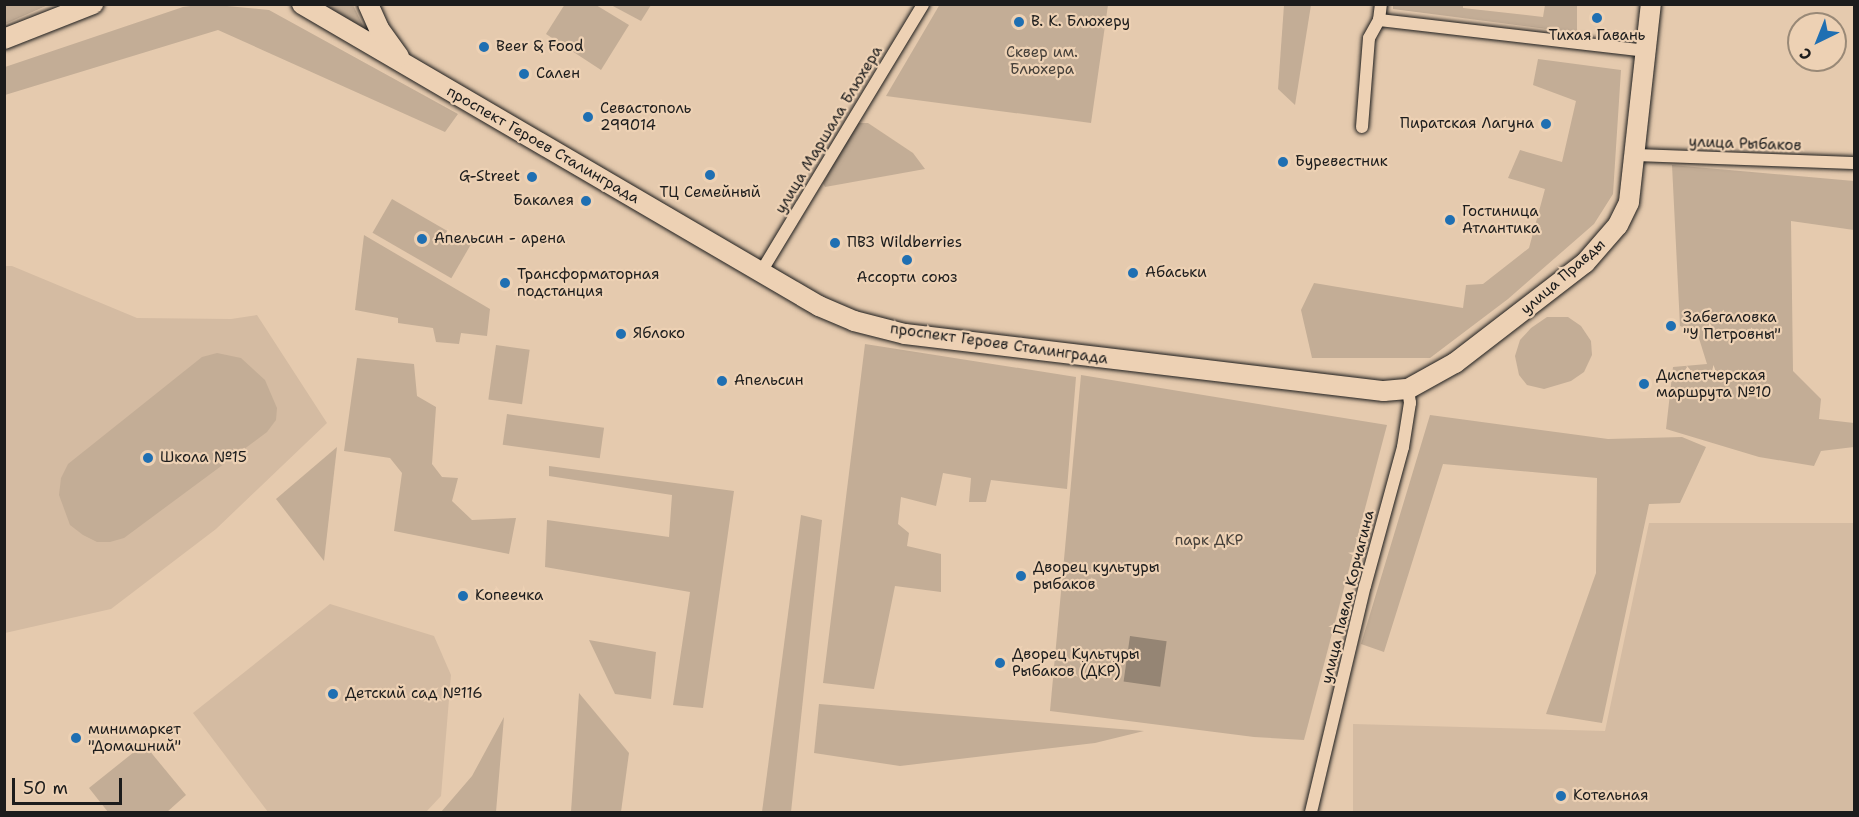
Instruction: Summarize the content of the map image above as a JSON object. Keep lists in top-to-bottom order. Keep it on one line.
{"streets":{"main road":["проспект Героев Сталинграда","улица Правды"],"street":["улица Маршала Блюхера","улица Рыбаков","улица Павла Корчагина"]},"crossings":[["улица Маршала Блюхера","проспект Героев Сталинграда"],["улица Рыбаков","улица Правды"],["проспект Героев Сталинграда","улица Правды"],["проспект Героев Сталинграда","улица Павла Корчагина"],["улица Правды","улица Павла Корчагина"]],"parks":["Сквер им. Блюхера","парк ДКР"],"places":["Тихая Гавань","В. К. Блюхеру","Beer & Food","Сален","Севастополь 299014","Пиратская Лагуна","Буревестник","ТЦ Семейный","G-Street","Бакалея","Гостиница Атлантика","Апельсин - арена","ПВЗ Wildberries","Ассорти союз","Абаськи","Трансформаторная подстанция","Забегаловка \"У Петровны\"","Яблоко","Апельсин","Диспетчерская маршрута №10","Школа №15","Дворец культуры рыбаков","Копеечка","Дворец Культуры Рыбаков (ДКР)","Детский сад №116","минимаркет \"Домашний\"","Котельная"],"scale_bar":"50 m","north":"bottom left"}
